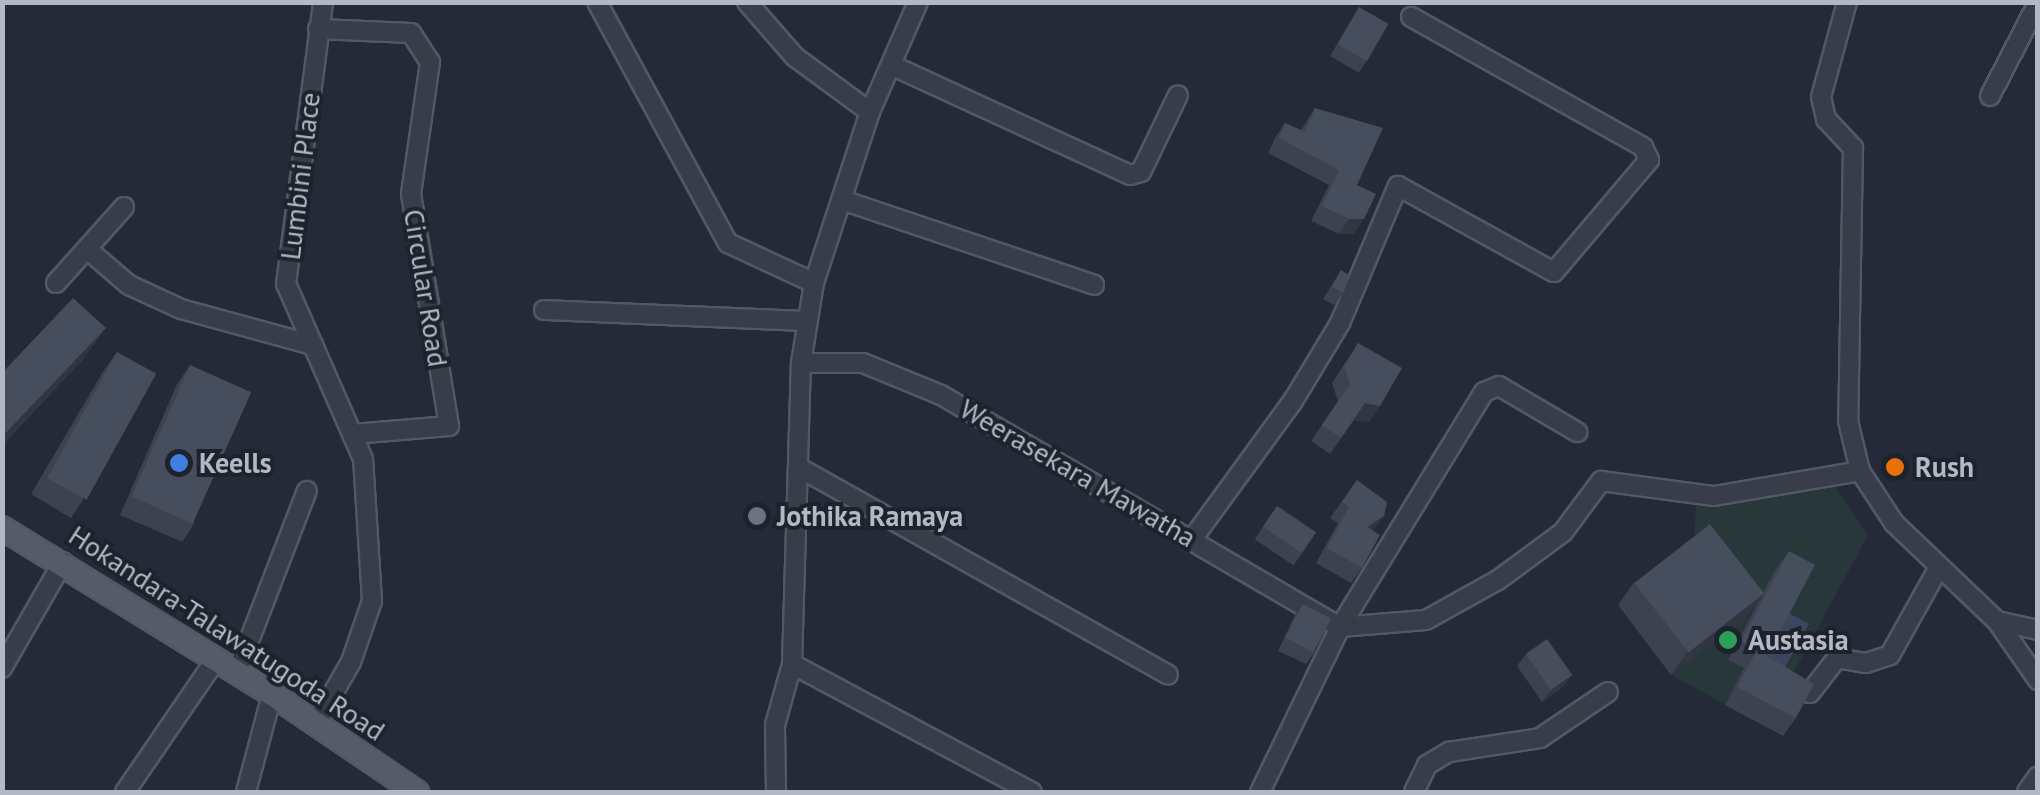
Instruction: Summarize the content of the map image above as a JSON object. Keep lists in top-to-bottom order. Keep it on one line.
{"streets":{"main road":["Hokandara-Talawatugoda Road"],"street":["Lumbini Place","Circular Road","Weerasekara Mawatha"]},"crossings":[["Lumbini Place","Circular Road"],["Lumbini Place","Hokandara-Talawatugoda Road"]],"places":["Keells","Rush","Jothika Ramaya","Austasia"]}
